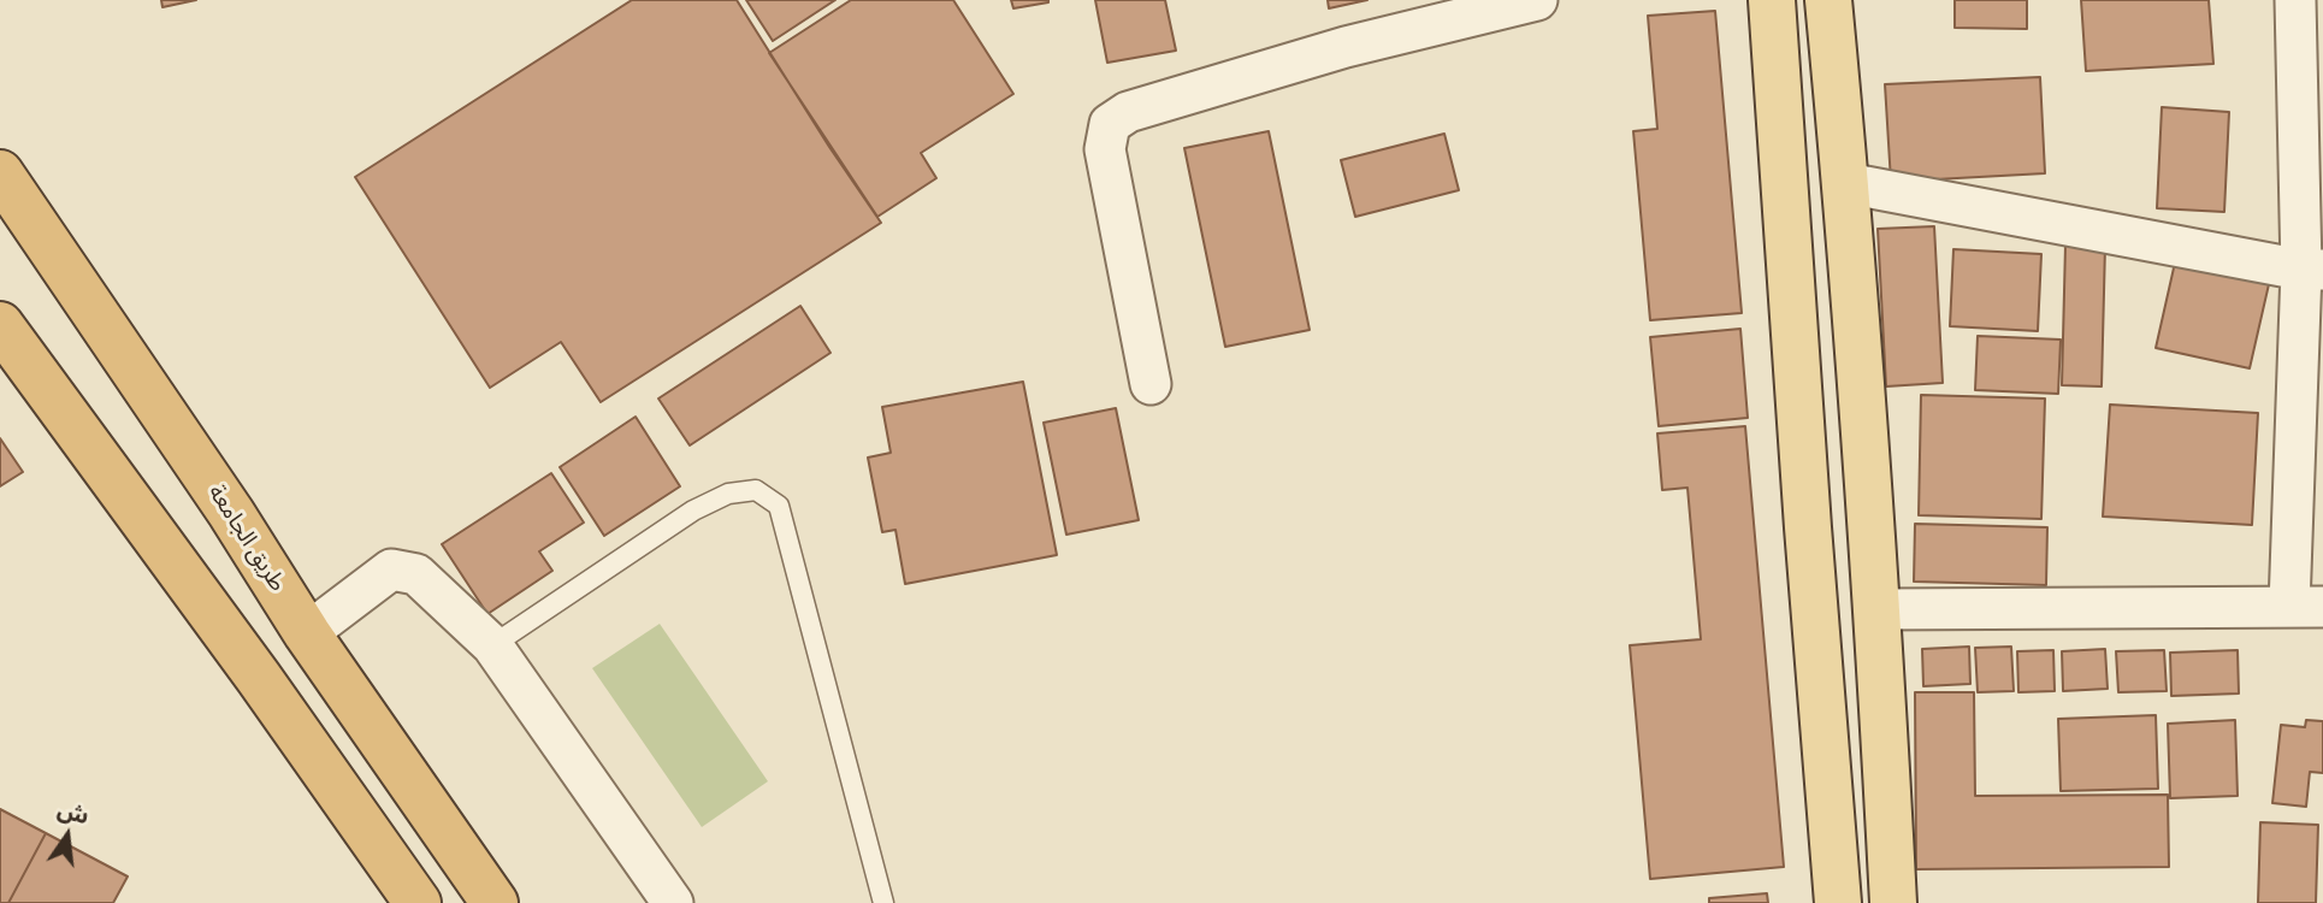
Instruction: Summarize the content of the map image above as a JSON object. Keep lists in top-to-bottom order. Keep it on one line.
{"streets":{"highway":["طريق الجامعة"]},"north":"top"}
